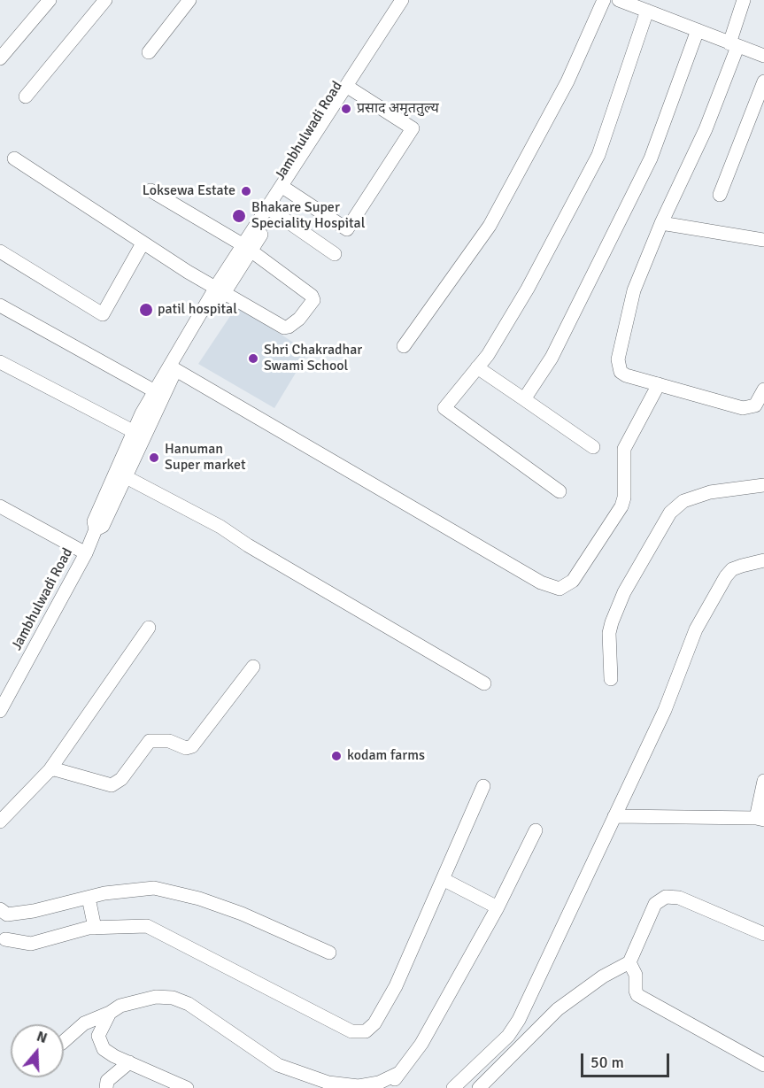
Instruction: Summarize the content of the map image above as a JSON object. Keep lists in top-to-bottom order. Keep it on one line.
{"streets":{"street":["Jambhulwadi Road"]},"places":["प्रसाद अमृततुल्य","Loksewa Estate","Bhakare Super Speciality Hospital","patil hospital","Shri Chakradhar Swami School","Hanuman Super market","kodam farms"],"scale_bar":"50 m","north":"top"}
